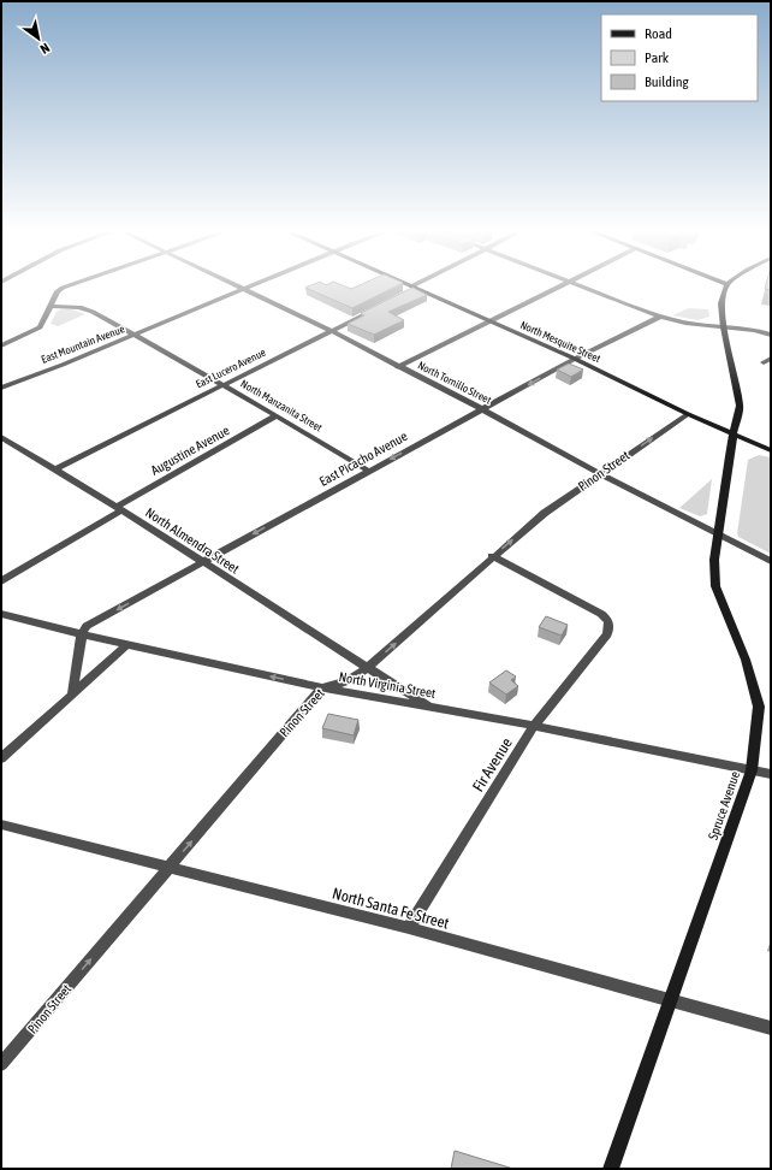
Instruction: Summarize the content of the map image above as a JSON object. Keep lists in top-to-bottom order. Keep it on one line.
{"streets":{"main road":["North Mesquite Street","Spruce Avenue"],"street":["East Mountain Avenue","East Lucero Avenue","North Tornillo Street","North Manzanita Street","Augustine Avenue","East Picacho Avenue","Pinon Street","North Almendra Street","North Virginia Street","Fir Avenue","North Santa Fe Street"]},"crossings":[["North Mesquite Street","East Picacho Avenue"],["North Mesquite Street","Pinon Street"],["North Mesquite Street","Spruce Avenue"],["East Mountain Avenue","North Tornillo Street"],["East Mountain Avenue","North Manzanita Street"],["East Lucero Avenue","North Tornillo Street"],["East Lucero Avenue","North Manzanita Street"],["East Lucero Avenue","North Almendra Street"],["North Tornillo Street","East Picacho Avenue"],["North Tornillo Street","Pinon Street"],["North Tornillo Street","Spruce Avenue"],["North Manzanita Street","Augustine Avenue"],["North Manzanita Street","East Picacho Avenue"],["Augustine Avenue","North Almendra Street"],["East Picacho Avenue","North Almendra Street"],["East Picacho Avenue","North Virginia Street"],["Pinon Street","North Almendra Street"],["Pinon Street","North Virginia Street"],["Pinon Street","Fir Avenue"],["Pinon Street","North Santa Fe Street"],["North Almendra Street","North Virginia Street"],["North Virginia Street","Fir Avenue"],["North Virginia Street","Spruce Avenue"],["Fir Avenue","North Santa Fe Street"],["Spruce Avenue","North Santa Fe Street"]],"one_way":["Pinon Street"],"legend":["Road","Park","Building"],"north":"bottom right"}
